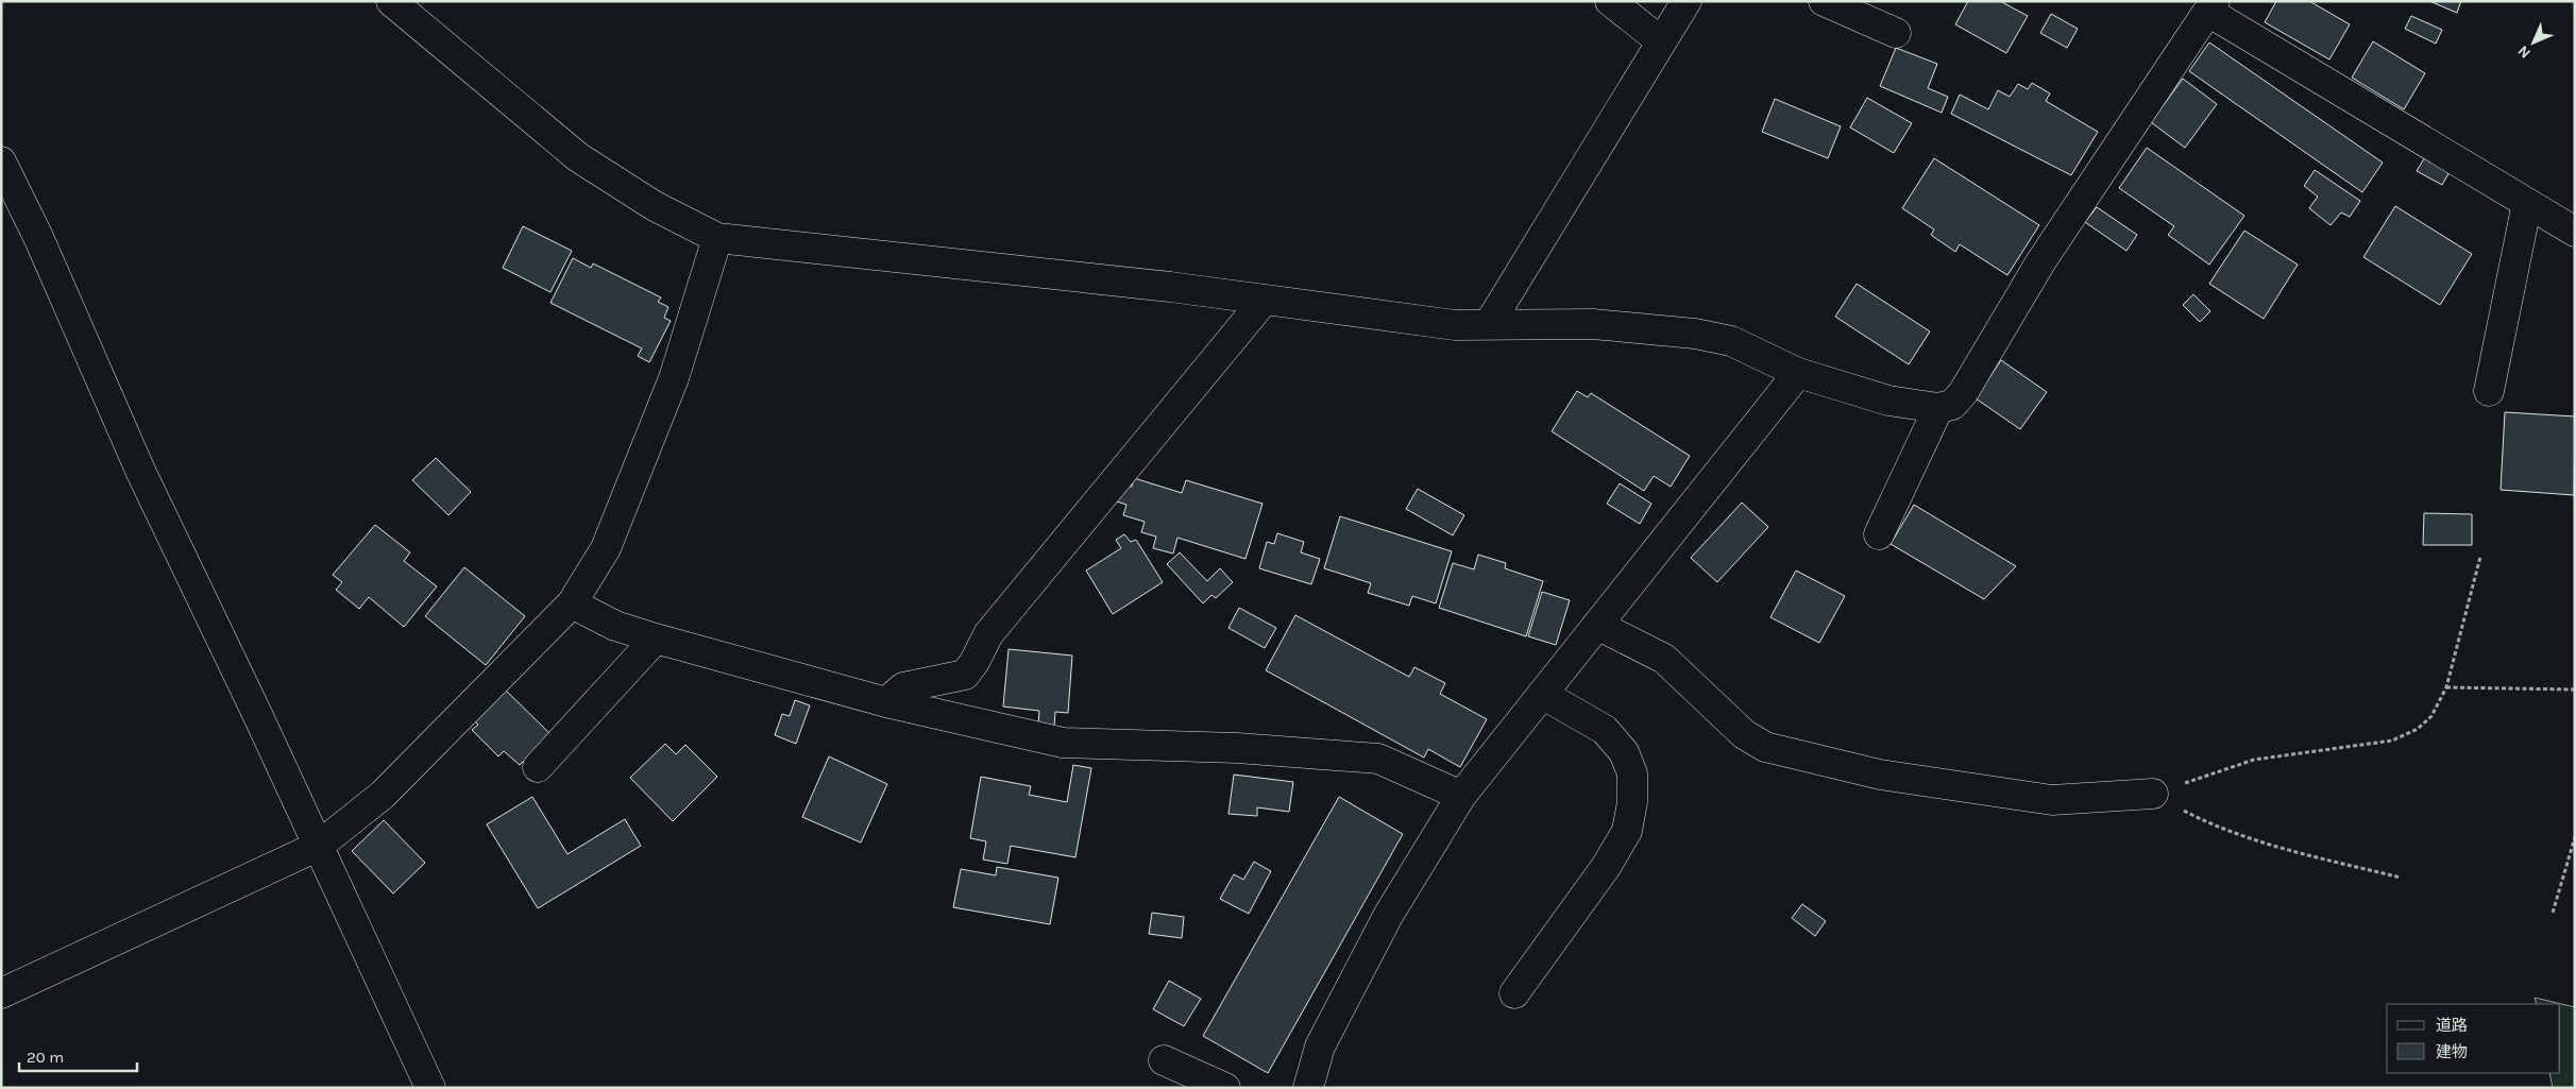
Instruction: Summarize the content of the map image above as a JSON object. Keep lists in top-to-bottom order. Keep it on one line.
{"legend":["道路","建物"],"scale_bar":"20 m","north":"bottom left"}
